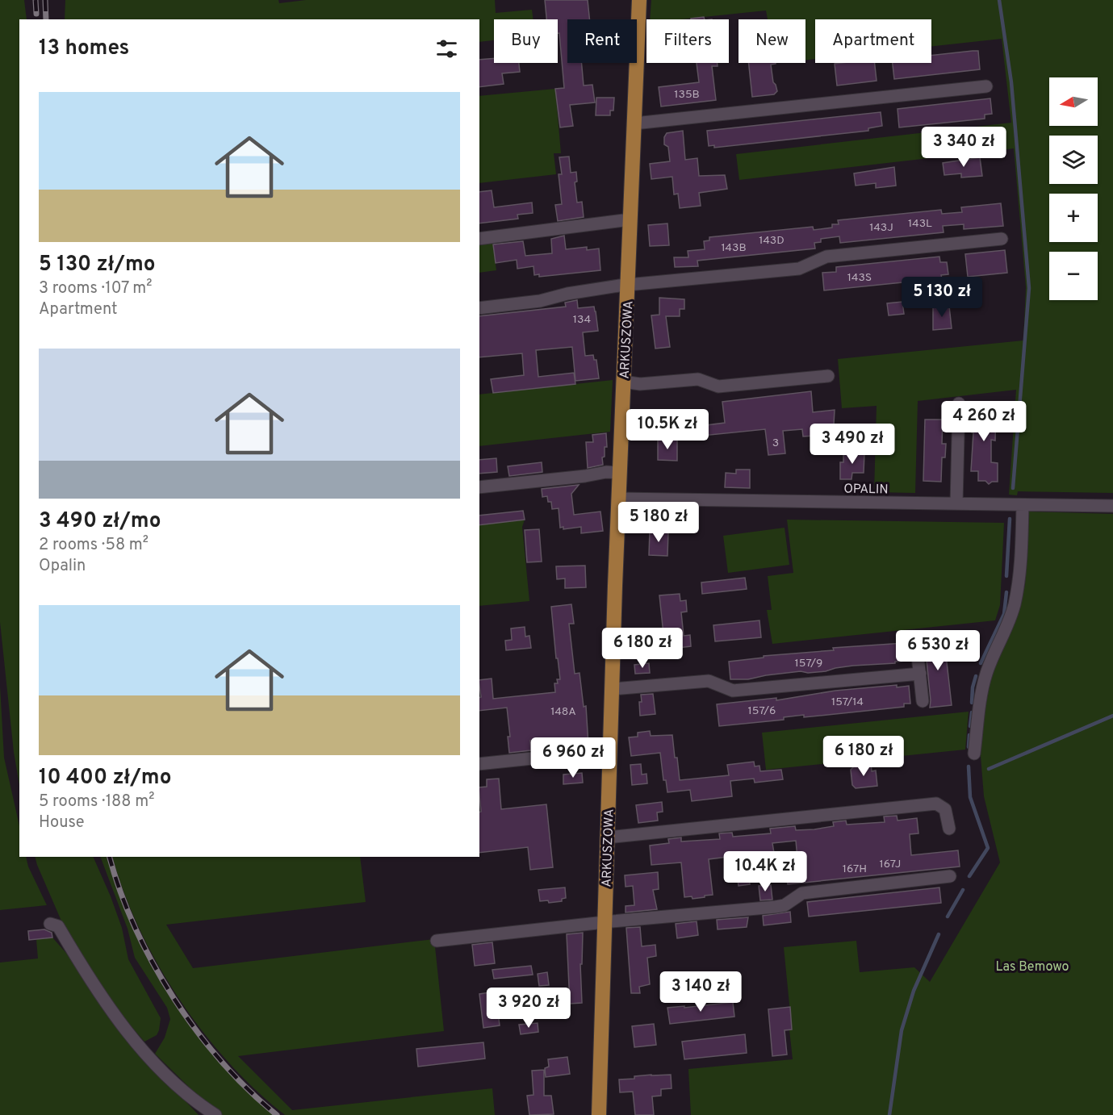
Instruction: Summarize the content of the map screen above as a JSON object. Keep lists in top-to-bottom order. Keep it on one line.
{"streets":{"main road":["ARKUSZOWA"],"street":["OPALIN"]},"crossings":[["ARKUSZOWA","OPALIN"]],"parks":["Las Bemowo"],"house_numbers":["135B","143L","143J","143D","143B","143S","134","3","157/9","157/14","157/6","148A","167J","167H"],"north":"left","page":{"chip":["Buy","Rent","Filters","New","Apartment"],"heading":"13 homes","map_buttons":["+","−"],"list":[{"name":"5 130 zł/mo","note":"3 rooms · 107 m² · Apartment"},{"name":"3 490 zł/mo","note":"2 rooms · 58 m² · Opalin"},{"name":"10 400 zł/mo","note":"5 rooms · 188 m² · House"}],"price":["3 340 zł","5 130 zł","4 260 zł","10.5K zł","3 490 zł","5 180 zł","6 180 zł","6 530 zł","6 180 zł","6 960 zł","10.4K zł","3 140 zł","3 920 zł"]}}
